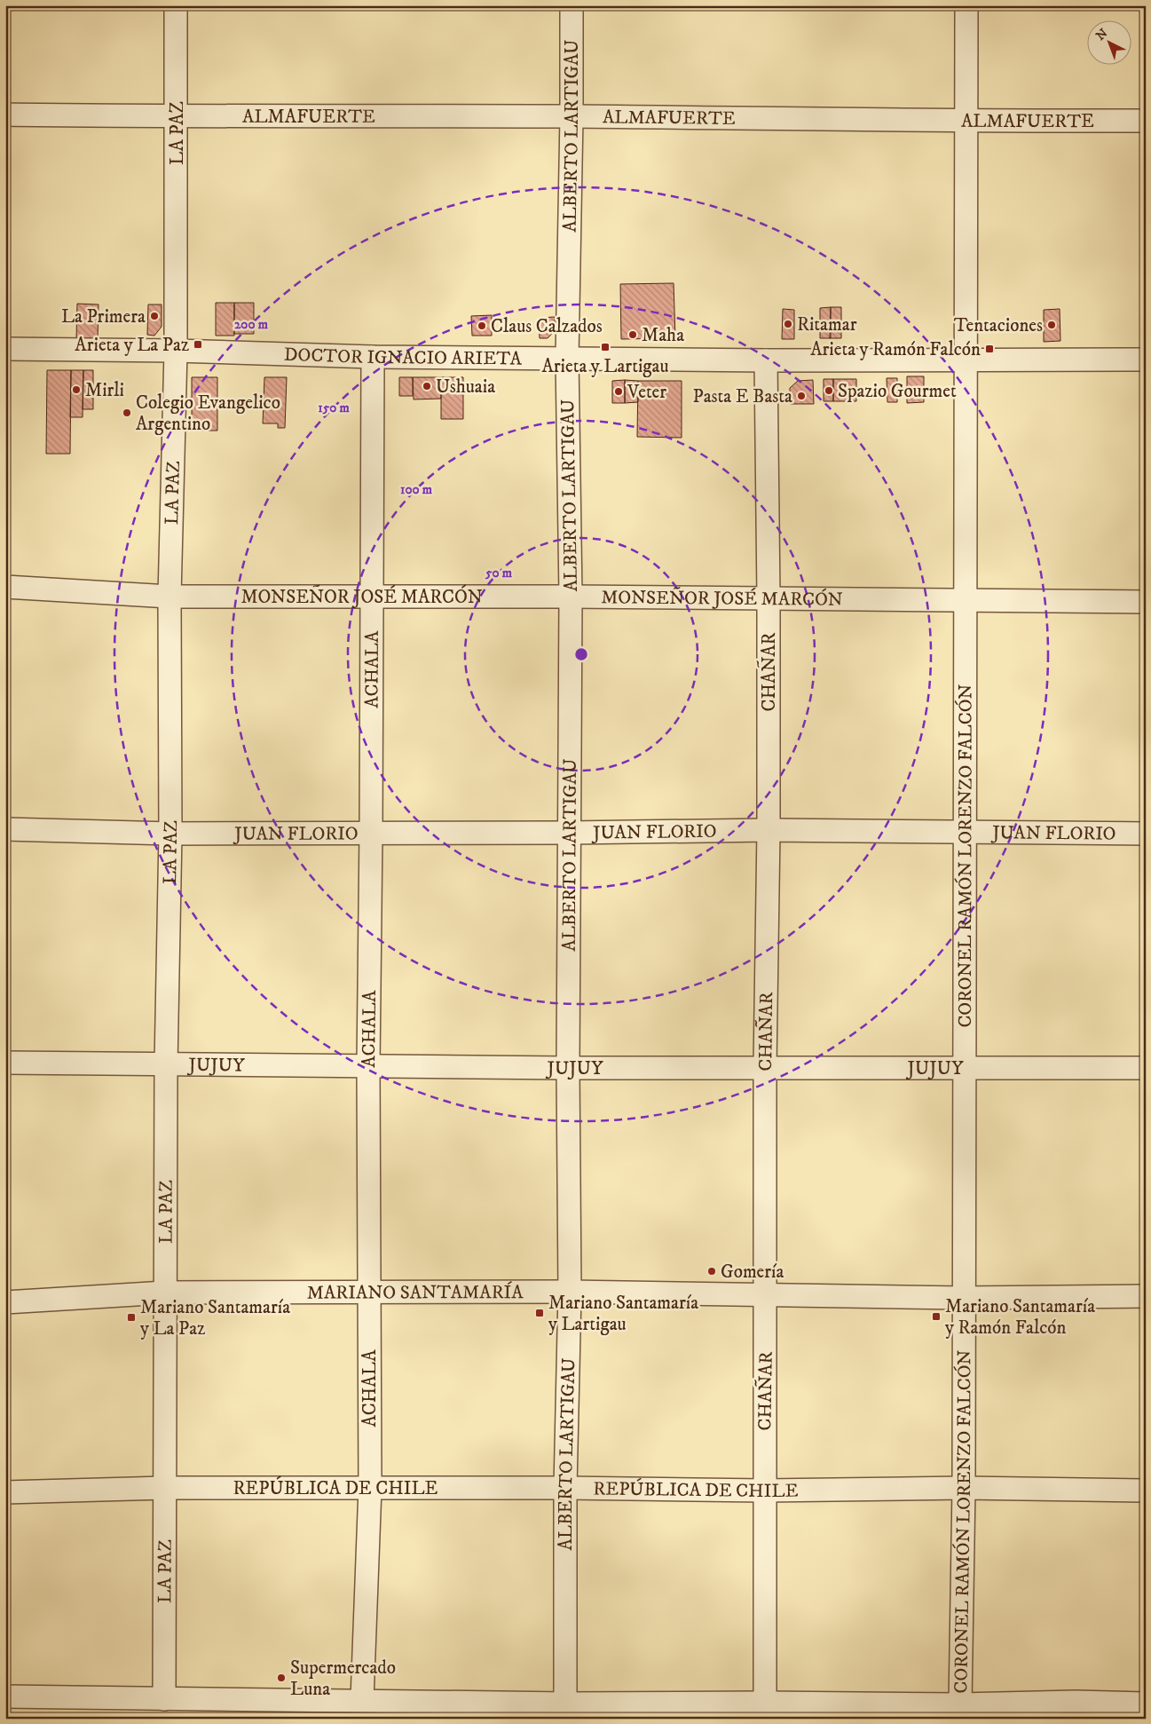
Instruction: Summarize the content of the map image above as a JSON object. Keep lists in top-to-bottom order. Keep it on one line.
{"streets":{"street":["ALMAFUERTE","LA PAZ","ALBERTO LARTIGAU","DOCTOR IGNACIO ARIETA","MONSEÑOR JOSÉ MARCÓN","ACHALA","CHAÑAR","JUAN FLORIO","CORONEL RAMÓN LORENZO FALCÓN","JUJUY","MARIANO SANTAMARÍA","REPÚBLICA DE CHILE"]},"crossings":[["ALMAFUERTE","LA PAZ"],["ALMAFUERTE","ALBERTO LARTIGAU"],["ALMAFUERTE","CORONEL RAMÓN LORENZO FALCÓN"],["LA PAZ","DOCTOR IGNACIO ARIETA"],["LA PAZ","MONSEÑOR JOSÉ MARCÓN"],["LA PAZ","JUAN FLORIO"],["LA PAZ","JUJUY"],["LA PAZ","MARIANO SANTAMARÍA"],["LA PAZ","REPÚBLICA DE CHILE"],["ALBERTO LARTIGAU","DOCTOR IGNACIO ARIETA"],["ALBERTO LARTIGAU","MONSEÑOR JOSÉ MARCÓN"],["ALBERTO LARTIGAU","JUAN FLORIO"],["ALBERTO LARTIGAU","JUJUY"],["ALBERTO LARTIGAU","MARIANO SANTAMARÍA"],["ALBERTO LARTIGAU","REPÚBLICA DE CHILE"],["DOCTOR IGNACIO ARIETA","ACHALA"],["DOCTOR IGNACIO ARIETA","CHAÑAR"],["DOCTOR IGNACIO ARIETA","CORONEL RAMÓN LORENZO FALCÓN"],["MONSEÑOR JOSÉ MARCÓN","ACHALA"],["MONSEÑOR JOSÉ MARCÓN","CHAÑAR"],["MONSEÑOR JOSÉ MARCÓN","CORONEL RAMÓN LORENZO FALCÓN"],["ACHALA","JUAN FLORIO"],["ACHALA","JUJUY"],["ACHALA","MARIANO SANTAMARÍA"],["ACHALA","REPÚBLICA DE CHILE"],["CHAÑAR","JUAN FLORIO"],["CHAÑAR","JUJUY"],["CHAÑAR","MARIANO SANTAMARÍA"],["CHAÑAR","REPÚBLICA DE CHILE"],["JUAN FLORIO","CORONEL RAMÓN LORENZO FALCÓN"],["CORONEL RAMÓN LORENZO FALCÓN","JUJUY"],["CORONEL RAMÓN LORENZO FALCÓN","MARIANO SANTAMARÍA"],["CORONEL RAMÓN LORENZO FALCÓN","REPÚBLICA DE CHILE"]],"places":{"other":["La Primera","Ritamar","Tentaciones","Claus Calzados","Maha","Ushuaia","Mirli","Spazio Gourmet","Veter","Pasta E Basta","Colegio Evangelico Argentino","Gomería","Supermercado Luna"],"transit":["Arieta y La Paz","Arieta y Lartigau","Arieta y Ramón Falcón","Mariano Santamaría y Lartigau","Mariano Santamaría y Ramón Falcón","Mariano Santamaría y La Paz"]},"north":"top left","rings":["200 m","150 m","100 m","50 m"]}
